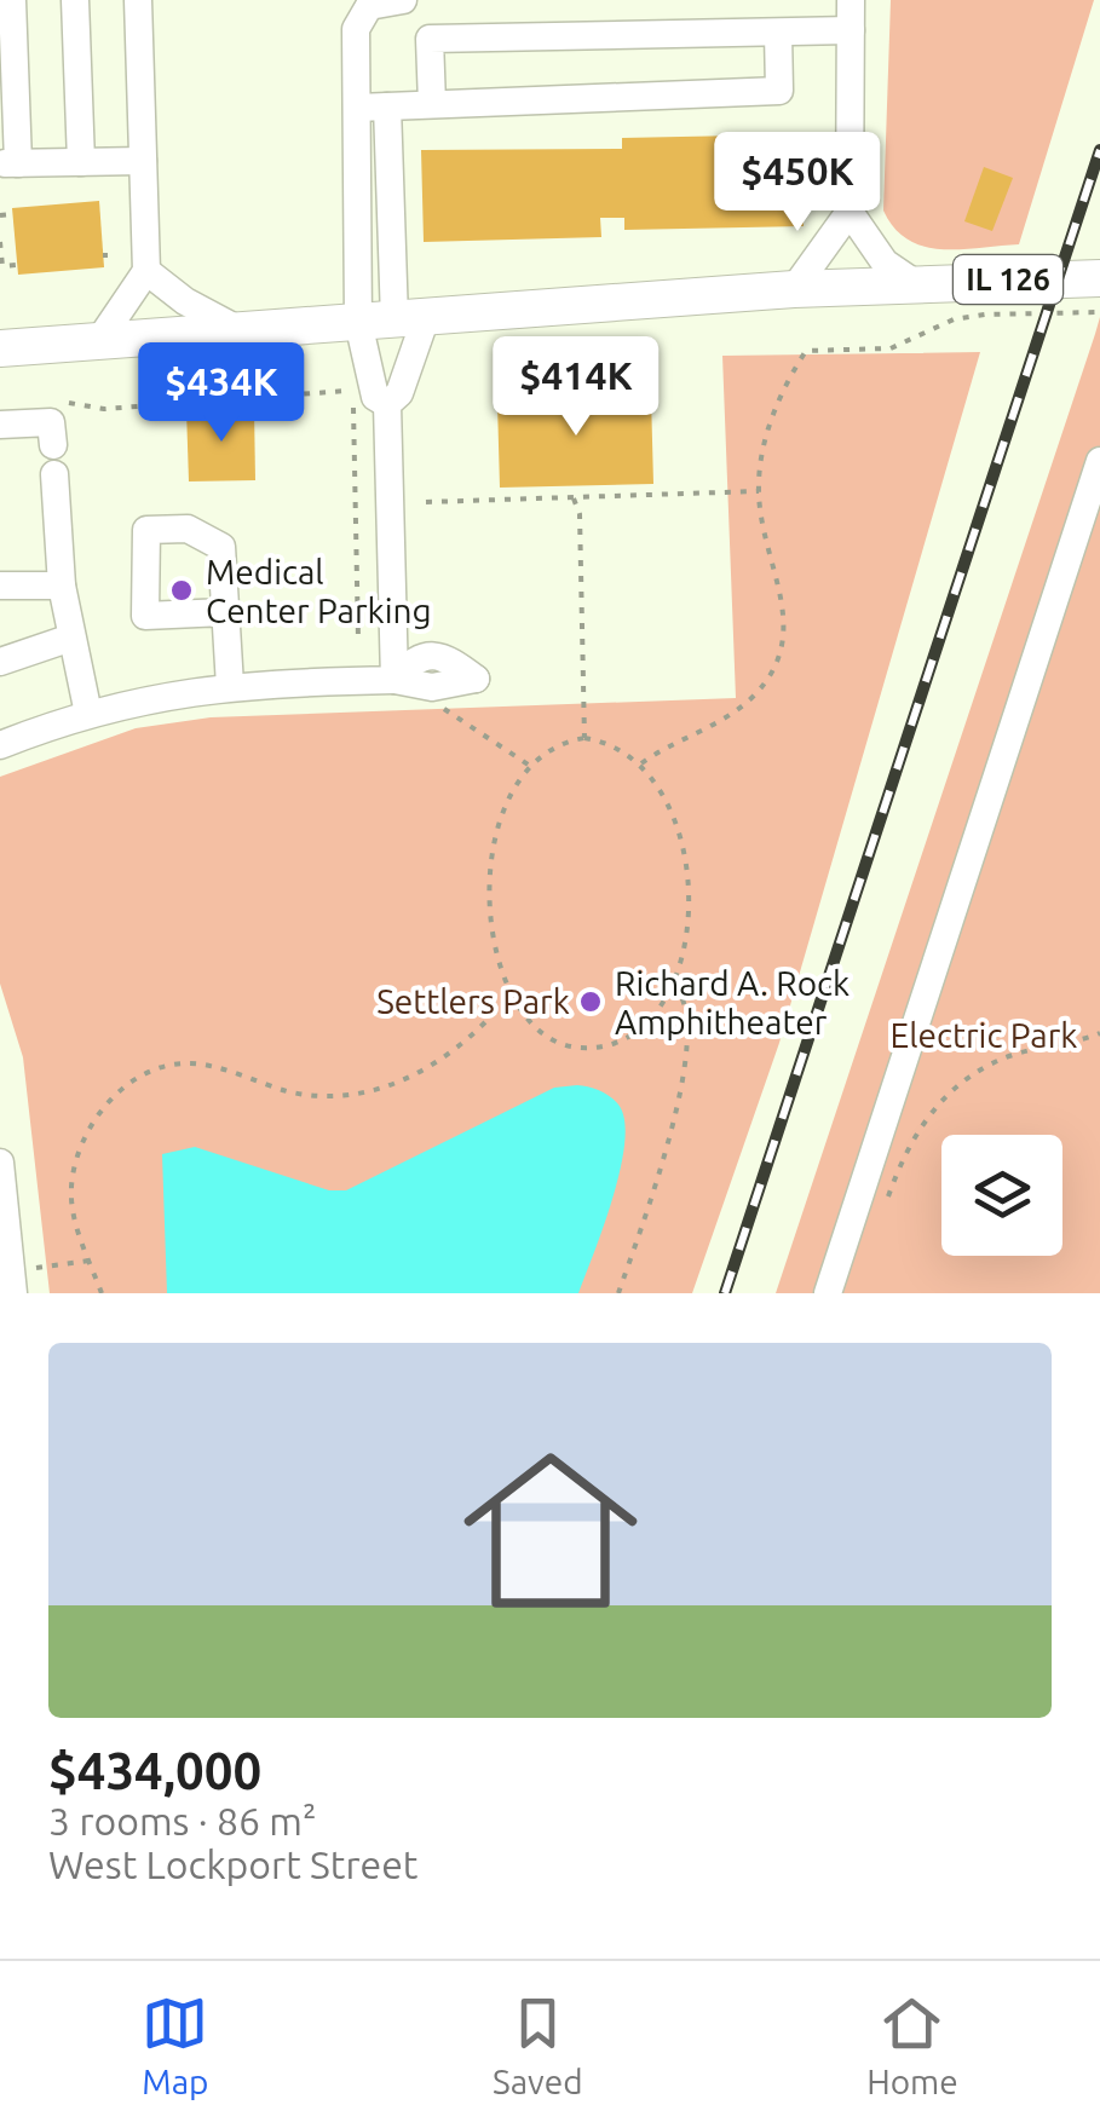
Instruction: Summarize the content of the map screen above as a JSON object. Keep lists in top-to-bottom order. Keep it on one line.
{"streets":{"main road":["IL 126"]},"parks":["Settlers Park","Electric Park"],"places":["Medical Center Parking","Richard A. Rock Amphitheater"],"page":{"price":["$450K","$414K","$434K"],"list":[{"name":"$434,000","note":"3 rooms · 86 m² · West Lockport Street"}],"tabs":["Map","Saved","Home"]}}
